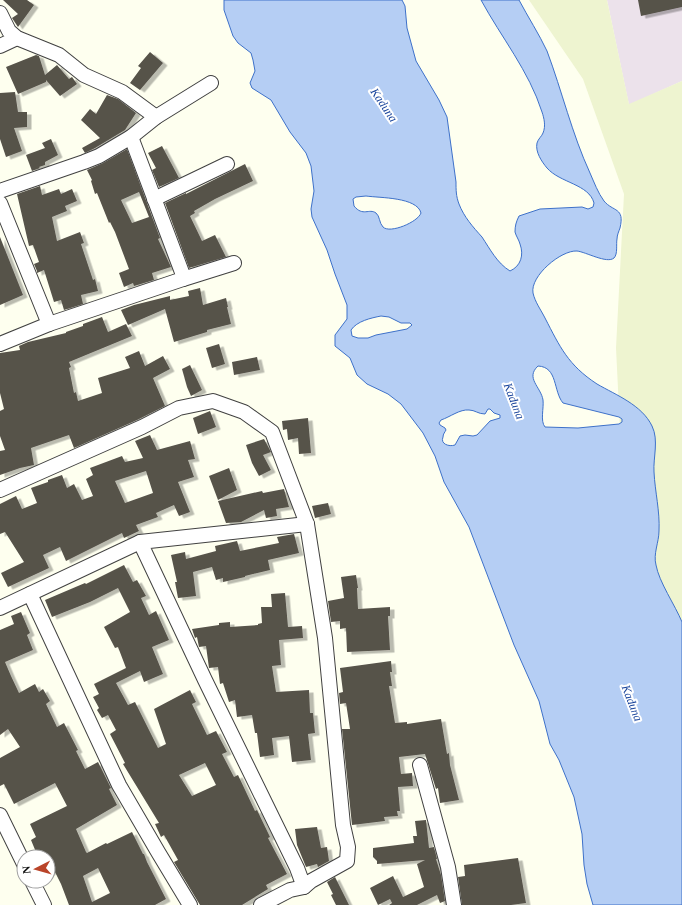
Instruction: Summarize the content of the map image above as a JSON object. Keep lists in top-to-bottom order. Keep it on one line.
{"water":["Kaduna"],"north":"left"}
